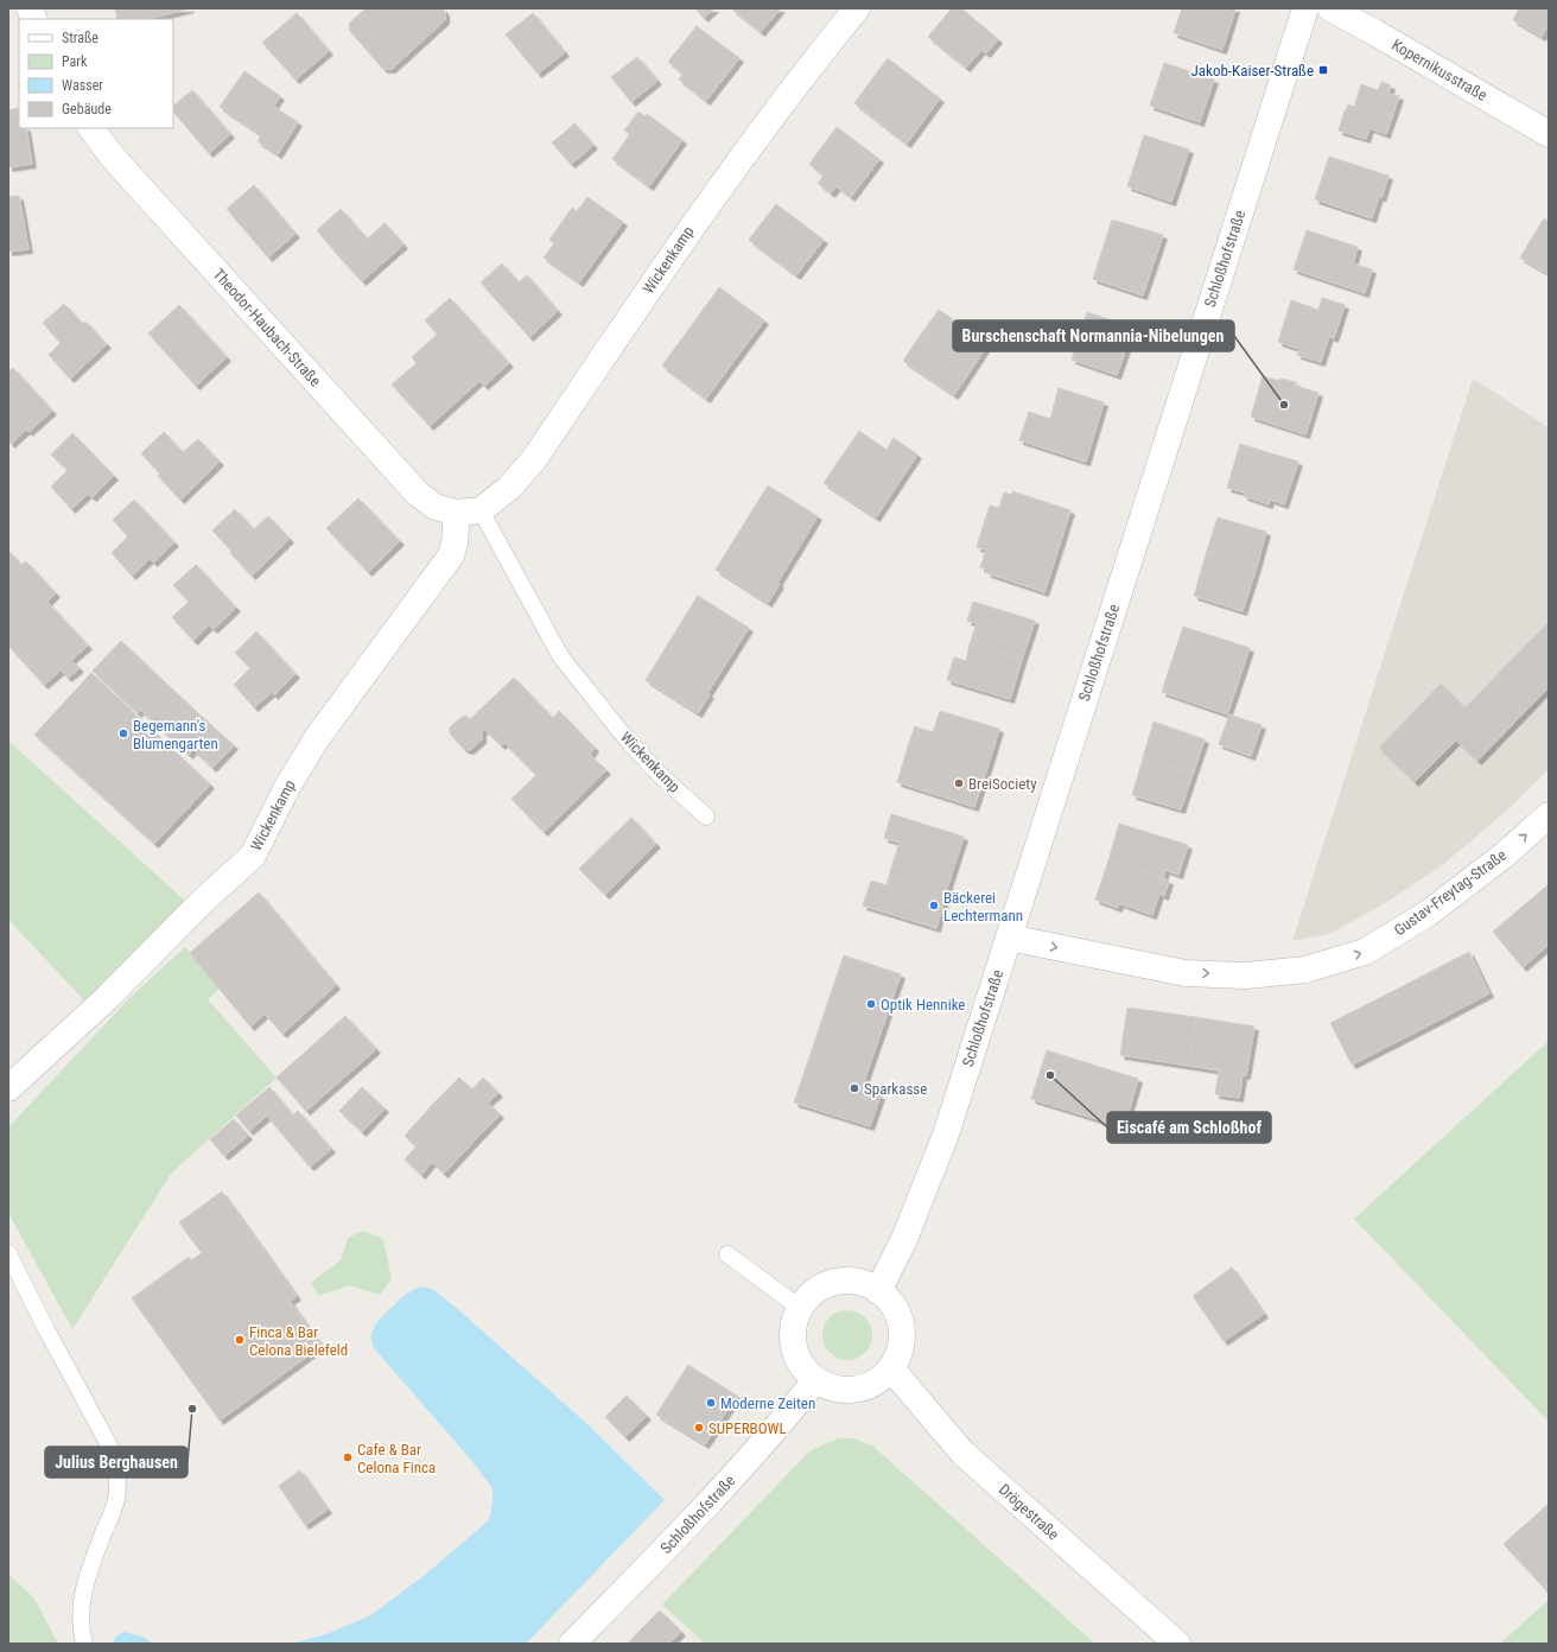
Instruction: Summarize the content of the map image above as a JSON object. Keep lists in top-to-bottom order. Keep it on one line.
{"streets":{"street":["Kopernikusstraße","Schloßhofstraße","Wickenkamp","Theodor-Haubach-Straße","Gustav-Freytag-Straße","Drögestraße"]},"crossings":[["Schloßhofstraße","Gustav-Freytag-Straße"],["Schloßhofstraße","Drögestraße"],["Wickenkamp","Theodor-Haubach-Straße"]],"one_way":["Gustav-Freytag-Straße"],"places":{"transit":["Jakob-Kaiser-Straße"],"other":["Burschenschaft Normannia-Nibelungen","Begemann's Blumengarten","BreiSociety","Bäckerei Lechtermann","Optik Hennike","Eiscafé am Schloßhof","Sparkasse","Finca & Bar Celona Bielefeld","Moderne Zeiten","Julius Berghausen","SUPERBOWL","Cafe & Bar Celona Finca"]},"legend":["Straße","Park","Wasser","Gebäude"]}
